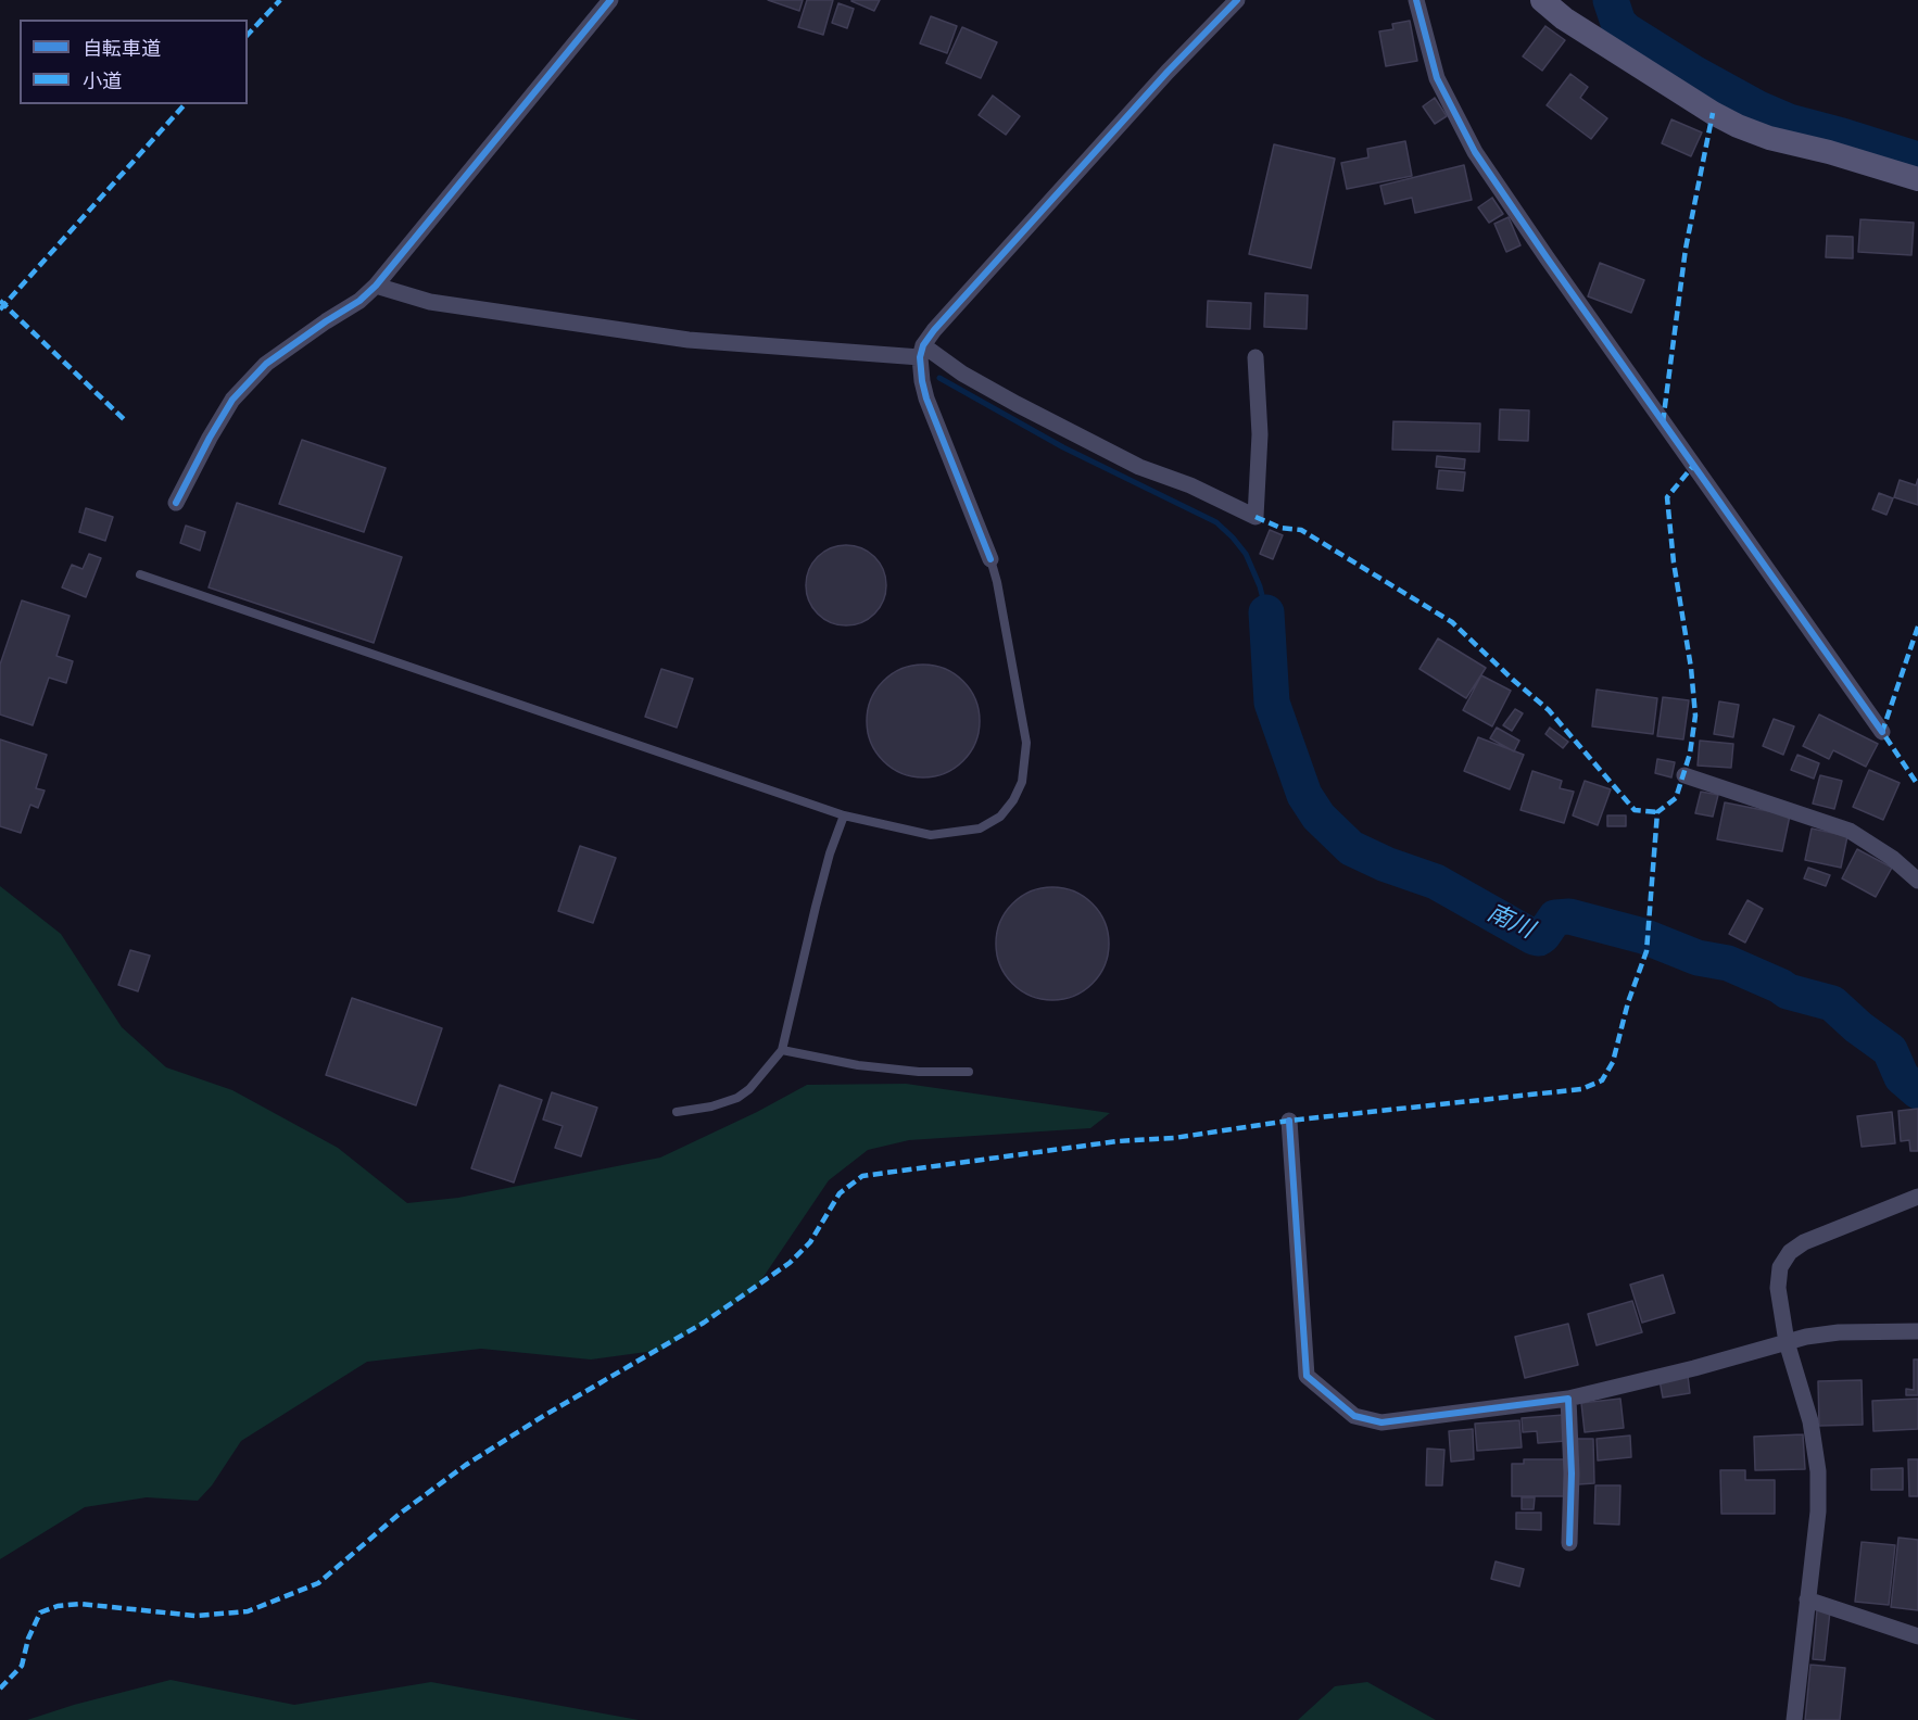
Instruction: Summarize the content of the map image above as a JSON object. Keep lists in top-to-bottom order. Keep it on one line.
{"water":["南川"],"legend":["自転車道","小道"]}
